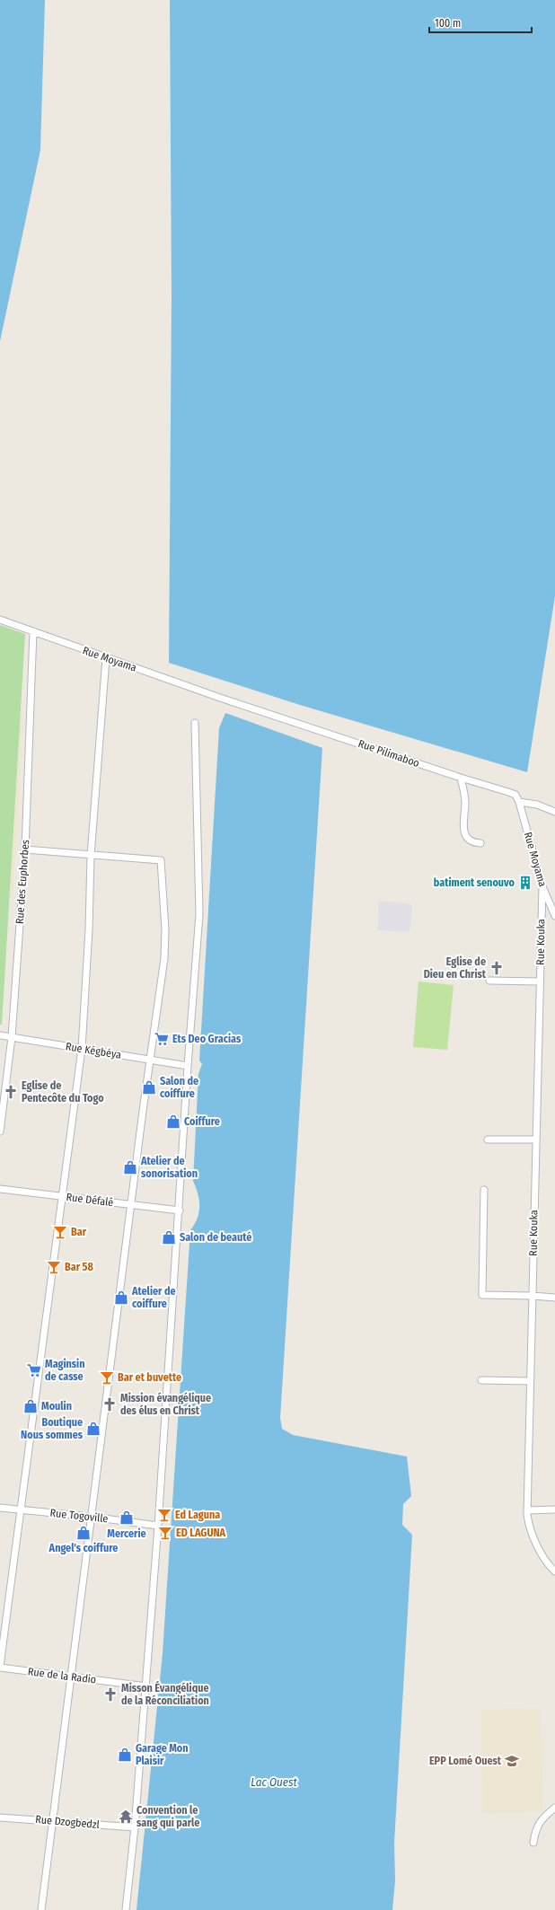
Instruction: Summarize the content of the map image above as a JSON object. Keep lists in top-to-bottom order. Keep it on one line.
{"streets":{"street":["Rue Moyama","Rue Pilimaboo","Rue des Euphorbes","Rue Kouka","Rue Kégbéya","Rue Défalé","Rue Togoville","Rue de la Radio","Rue Dzogbedzl"]},"crossings":[["Rue Moyama","Rue Pilimaboo"],["Rue Moyama","Rue des Euphorbes"],["Rue Moyama","Rue Kouka"],["Rue des Euphorbes","Rue Kégbéya"]],"water":["Lac Ouest"],"places":{"building":["batiment senouvo"],"church":["Eglise de Dieu en Christ","Eglise de Pentecôte du Togo","Mission évangélique des élus en Christ","Misson Évangélique de la Réconciliation"],"supermarket":["Ets Deo Gracias","Maginsin de casse"],"shop":["Salon de coiffure","Coiffure","Atelier de sonorisation","Salon de beauté","Atelier de coiffure","Moulin","Boutique Nous sommes","Mercerie","Angel's coiffure","Garage Mon Plaisir"],"bar":["Bar","Bar 58","Bar et buvette","Ed Laguna","ED LAGUNA"],"school or university":["EPP Lomé Ouest"],"temple":["Convention le sang qui parle"]},"scale_bar":"100 m"}
